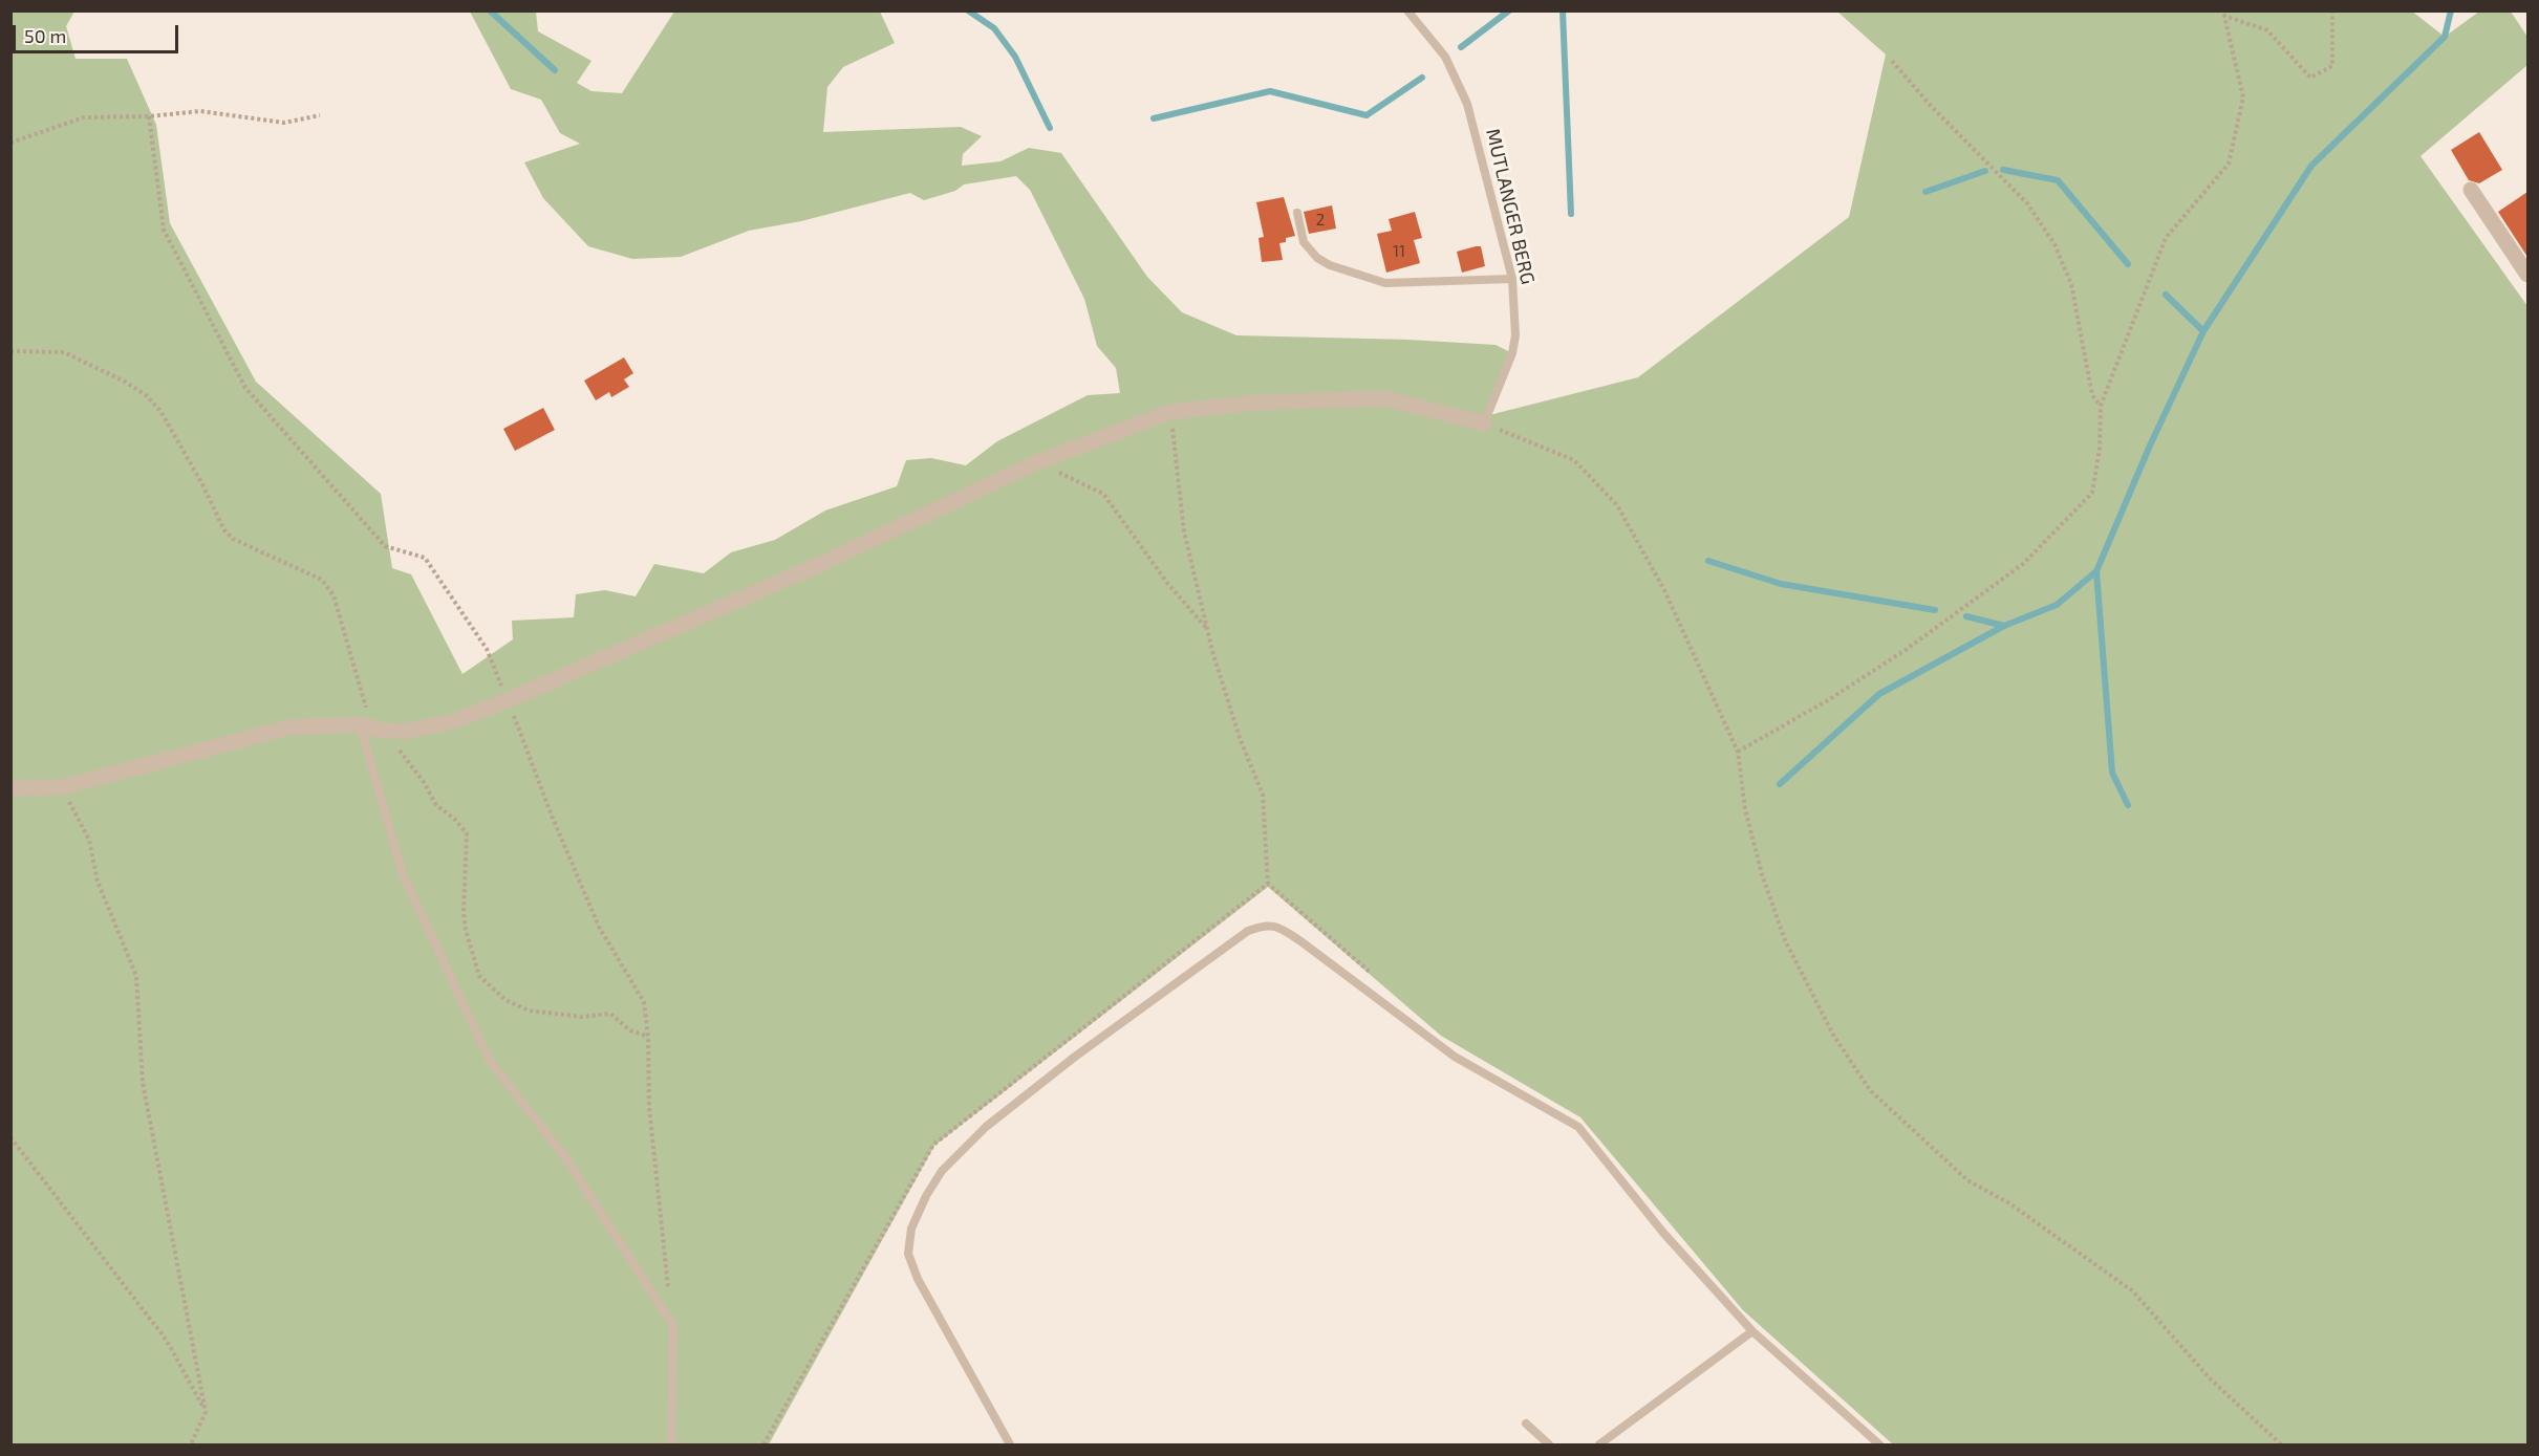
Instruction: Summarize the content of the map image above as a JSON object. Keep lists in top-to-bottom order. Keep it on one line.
{"streets":{"lane":["MUTLANGER BERG"]},"house_numbers":["2","11"],"scale_bar":"50 m"}
